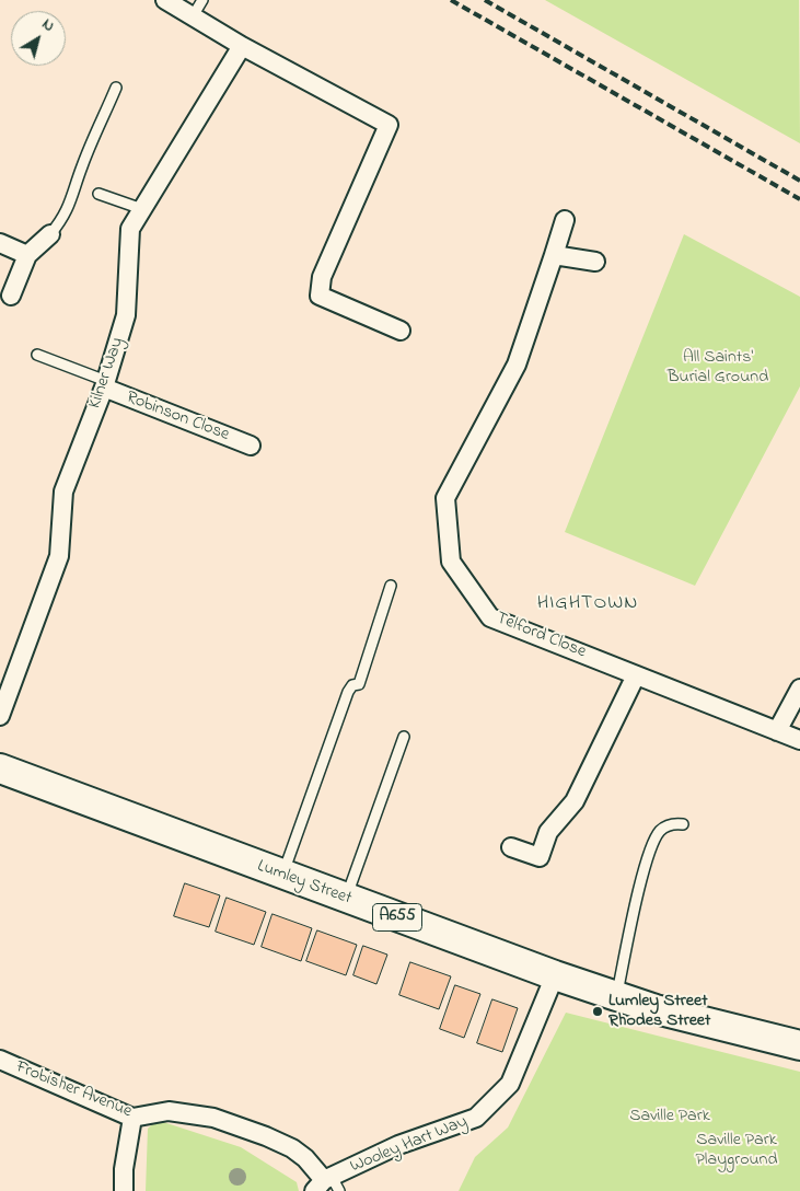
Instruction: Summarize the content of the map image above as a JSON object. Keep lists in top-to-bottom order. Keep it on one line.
{"streets":{"main road":["Lumley Street","A655"],"street":["Kilner Way","Robinson Close","Telford Close","Frobisher Avenue","Wooley Hart Way"]},"crossings":[["Kilner Way","Robinson Close"],["Lumley Street","Wooley Hart Way"],["Frobisher Avenue","Wooley Hart Way"]],"districts":["HIGHTOWN"],"parks":["All Saints' Burial Ground","Saville Park","Saville Park Playground"],"places":["Lumley Street Rhodes Street"],"north":"top right"}
